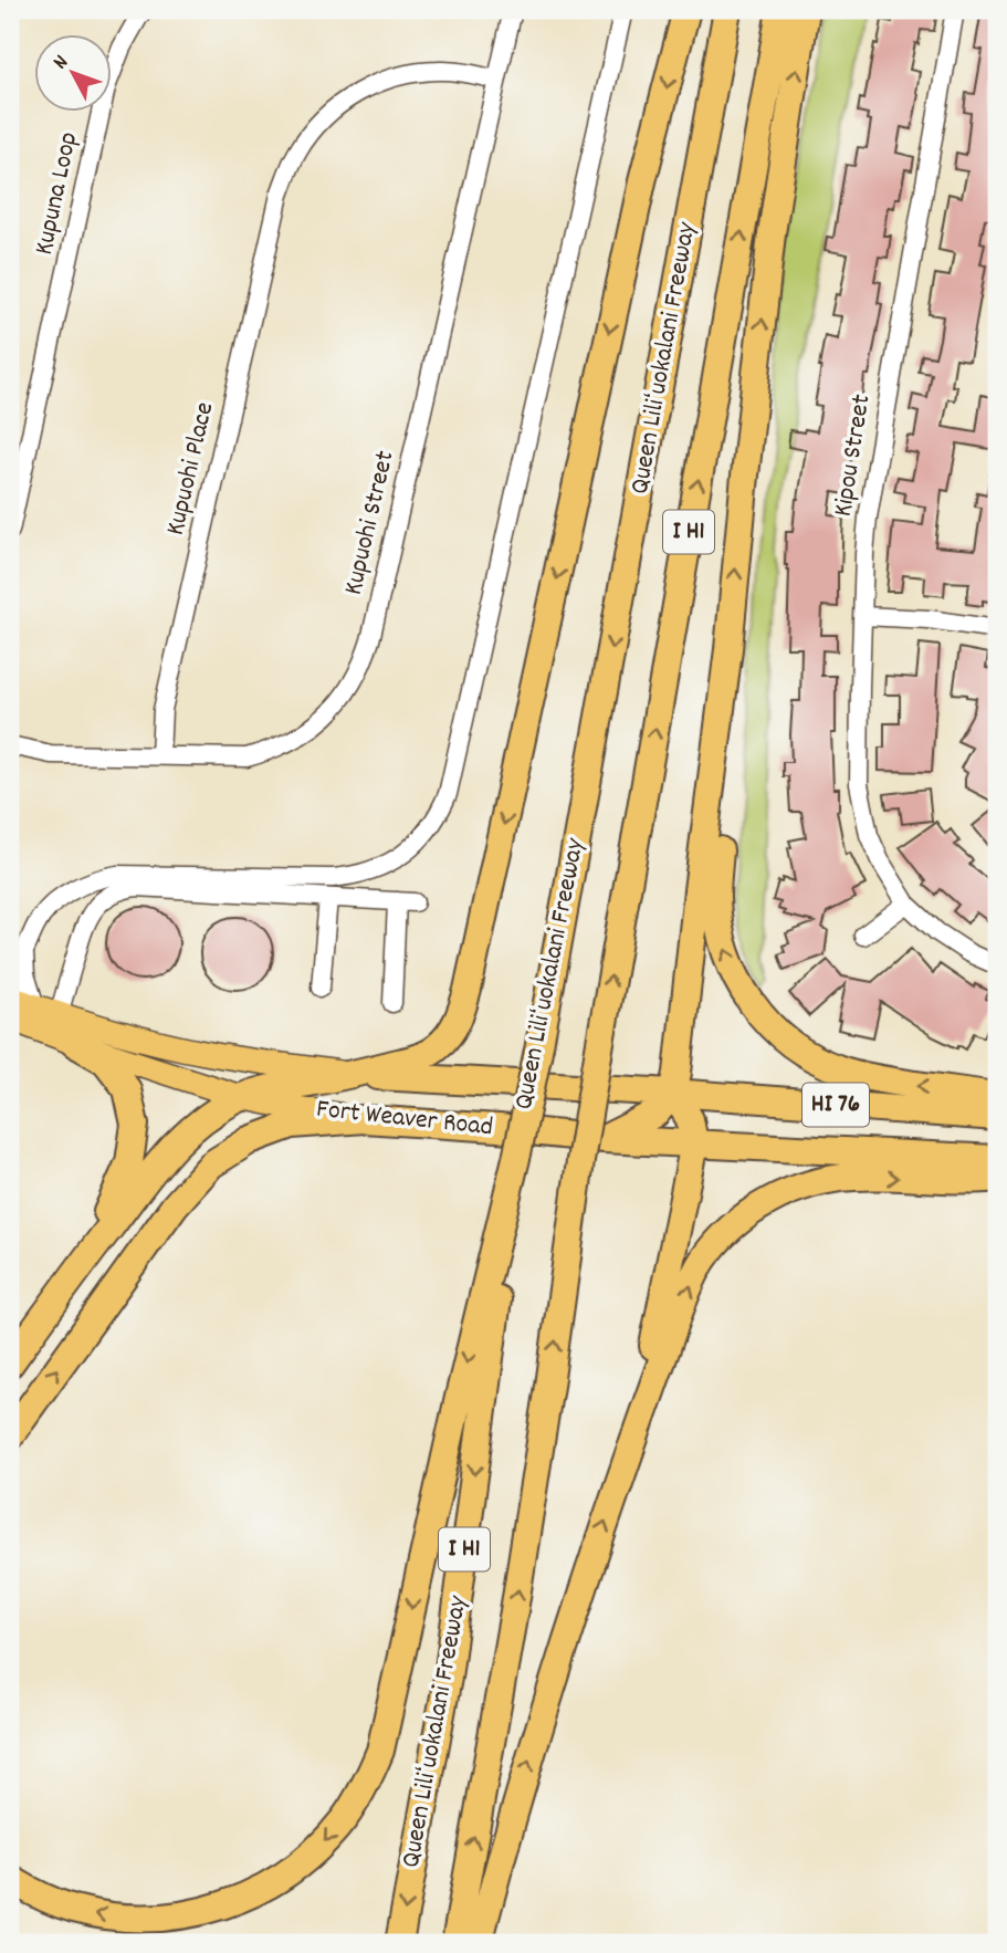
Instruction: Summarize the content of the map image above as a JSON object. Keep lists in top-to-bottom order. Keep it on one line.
{"streets":{"highway":["Queen Liliʻuokalani Freeway","I H1","HI 76","Fort Weaver Road"],"street":["Kupuna Loop","Kipou Street","Kupuohi Place","Kupuohi Street"]},"crossings":[["Kupuohi Place","Kupuohi Street"]],"north":"top left"}
